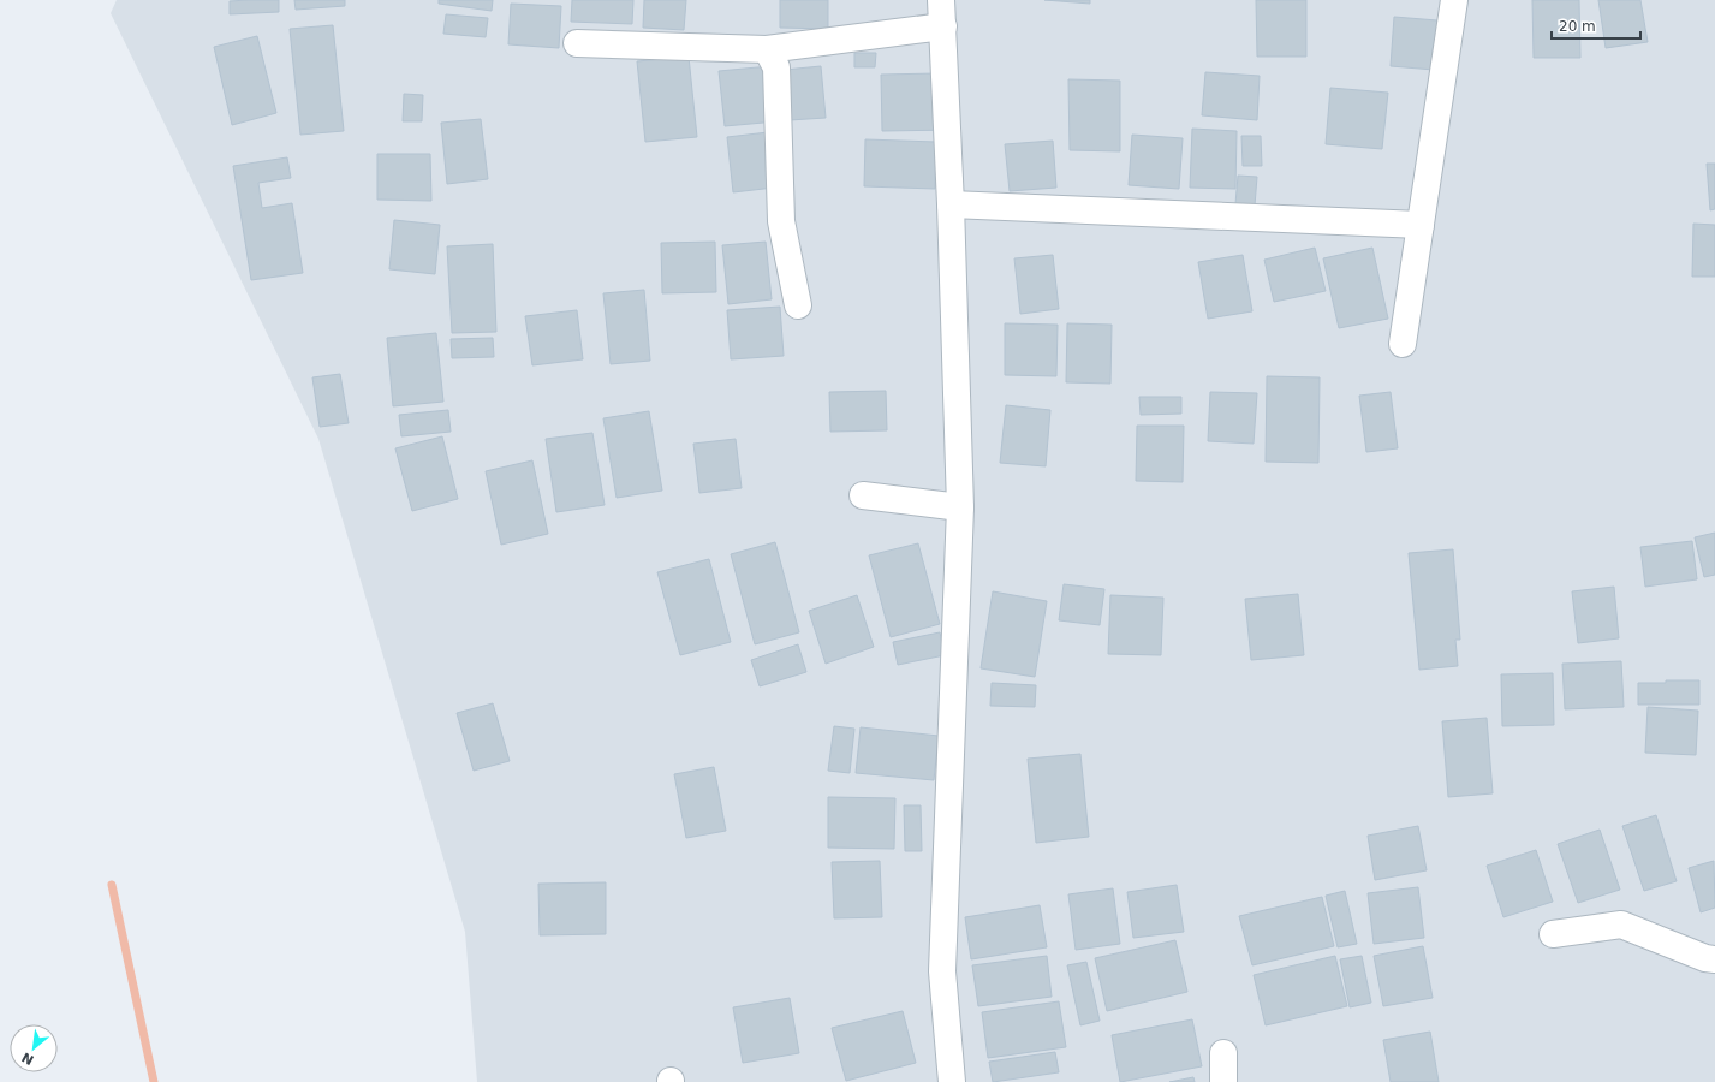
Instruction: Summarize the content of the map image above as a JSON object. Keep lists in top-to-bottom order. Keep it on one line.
{"scale_bar":"20 m","north":"bottom left"}
